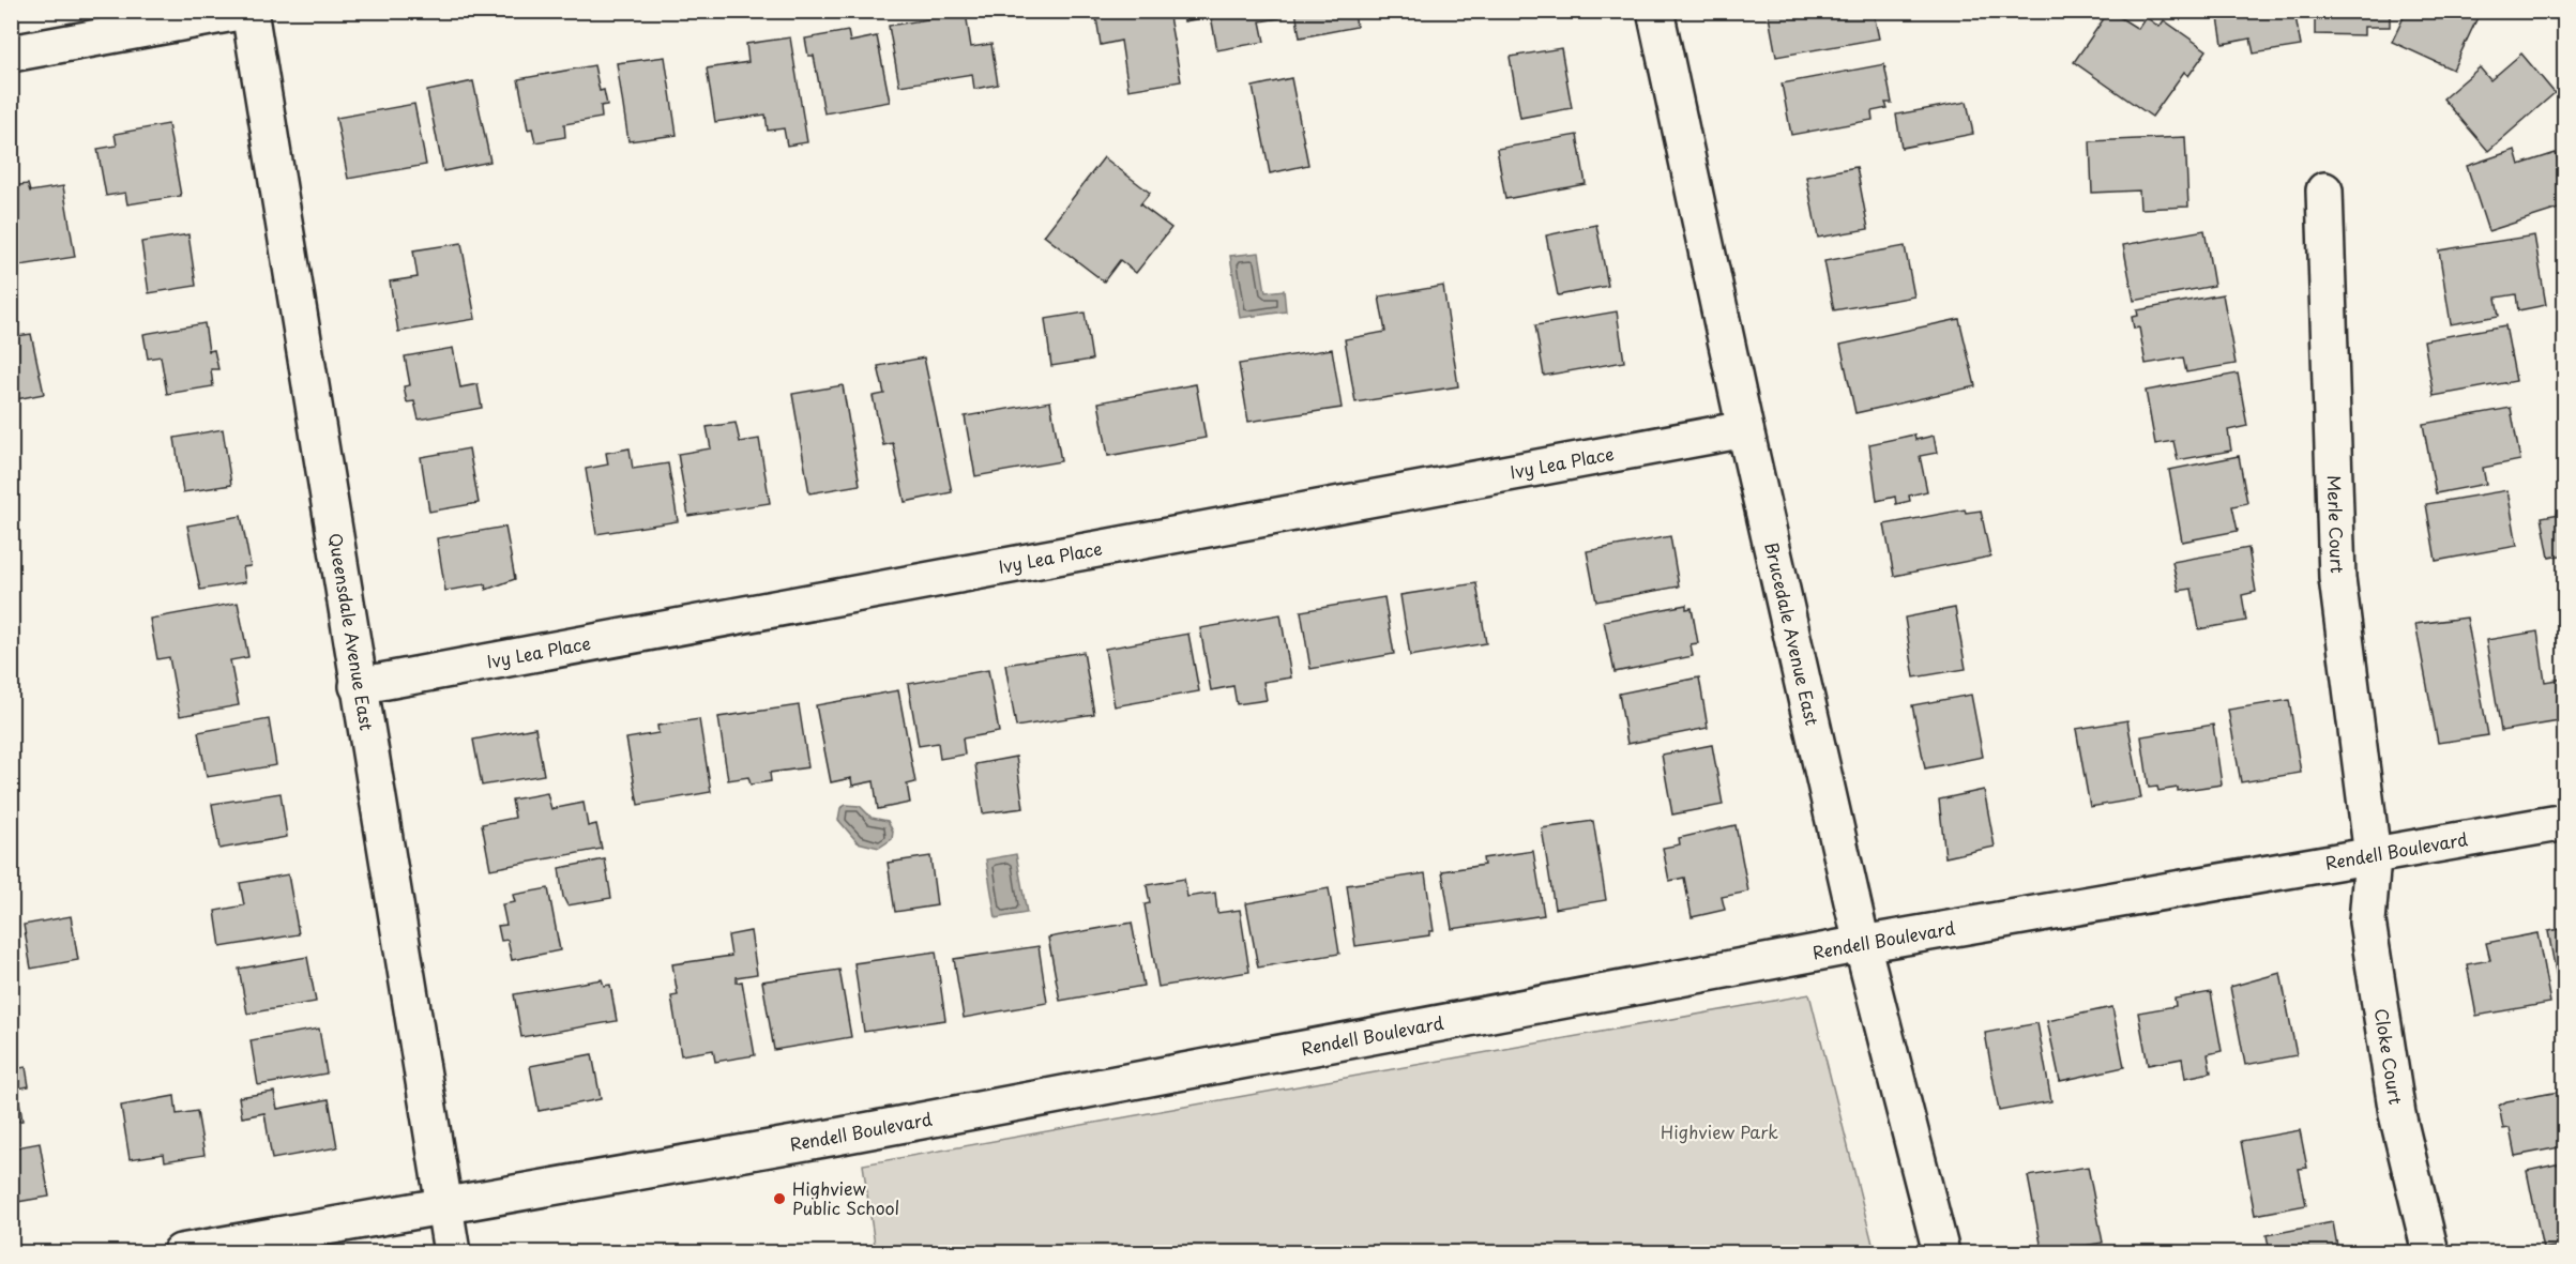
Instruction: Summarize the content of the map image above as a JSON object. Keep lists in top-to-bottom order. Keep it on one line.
{"streets":{"street":["Ivy Lea Place","Merle Court","Queensdale Avenue East","Brucedale Avenue East","Rendell Boulevard","Cloke Court"]},"crossings":[["Ivy Lea Place","Queensdale Avenue East"],["Ivy Lea Place","Brucedale Avenue East"],["Merle Court","Rendell Boulevard"],["Merle Court","Cloke Court"],["Queensdale Avenue East","Rendell Boulevard"],["Brucedale Avenue East","Rendell Boulevard"],["Rendell Boulevard","Cloke Court"]],"parks":["Highview Park"],"places":["Highview Public School"]}
